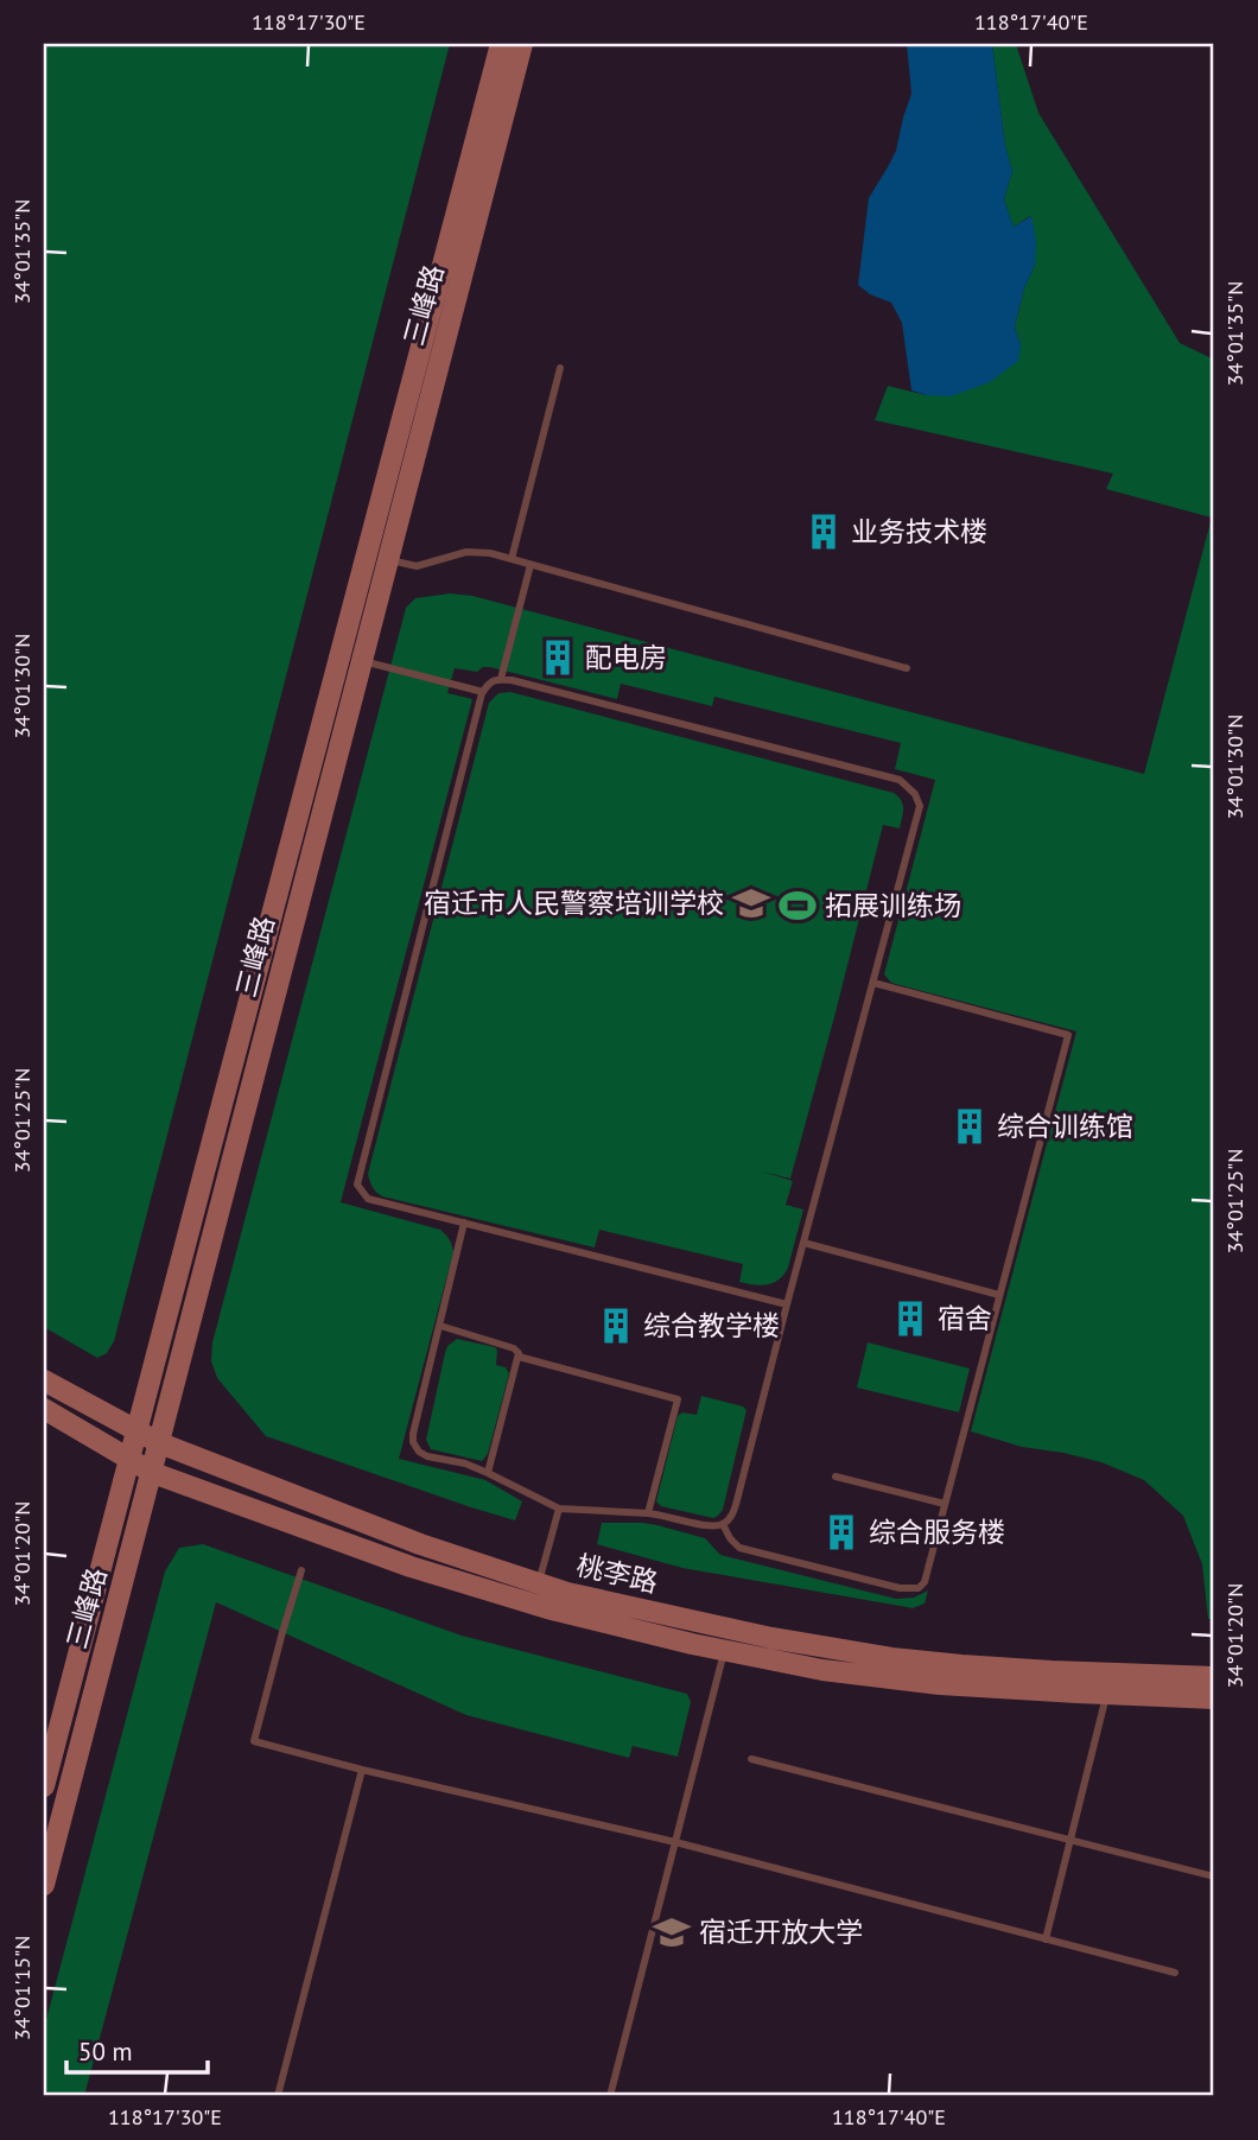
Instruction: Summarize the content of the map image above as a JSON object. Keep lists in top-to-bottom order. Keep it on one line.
{"streets":{"main road":["三峰路","桃李路"]},"crossings":[["三峰路","桃李路"]],"places":{"building":["业务技术楼","配电房","综合训练馆","宿舍","综合教学楼","综合服务楼"],"school or university":["宿迁市人民警察培训学校","宿迁开放大学"],"sports":["拓展训练场"]},"scale_bar":"50 m","coordinates":["118°17'30\"E","118°17'40\"E","34°01'35\"N","34°01'30\"N","34°01'25\"N","34°01'20\"N","34°01'15\"N"]}
